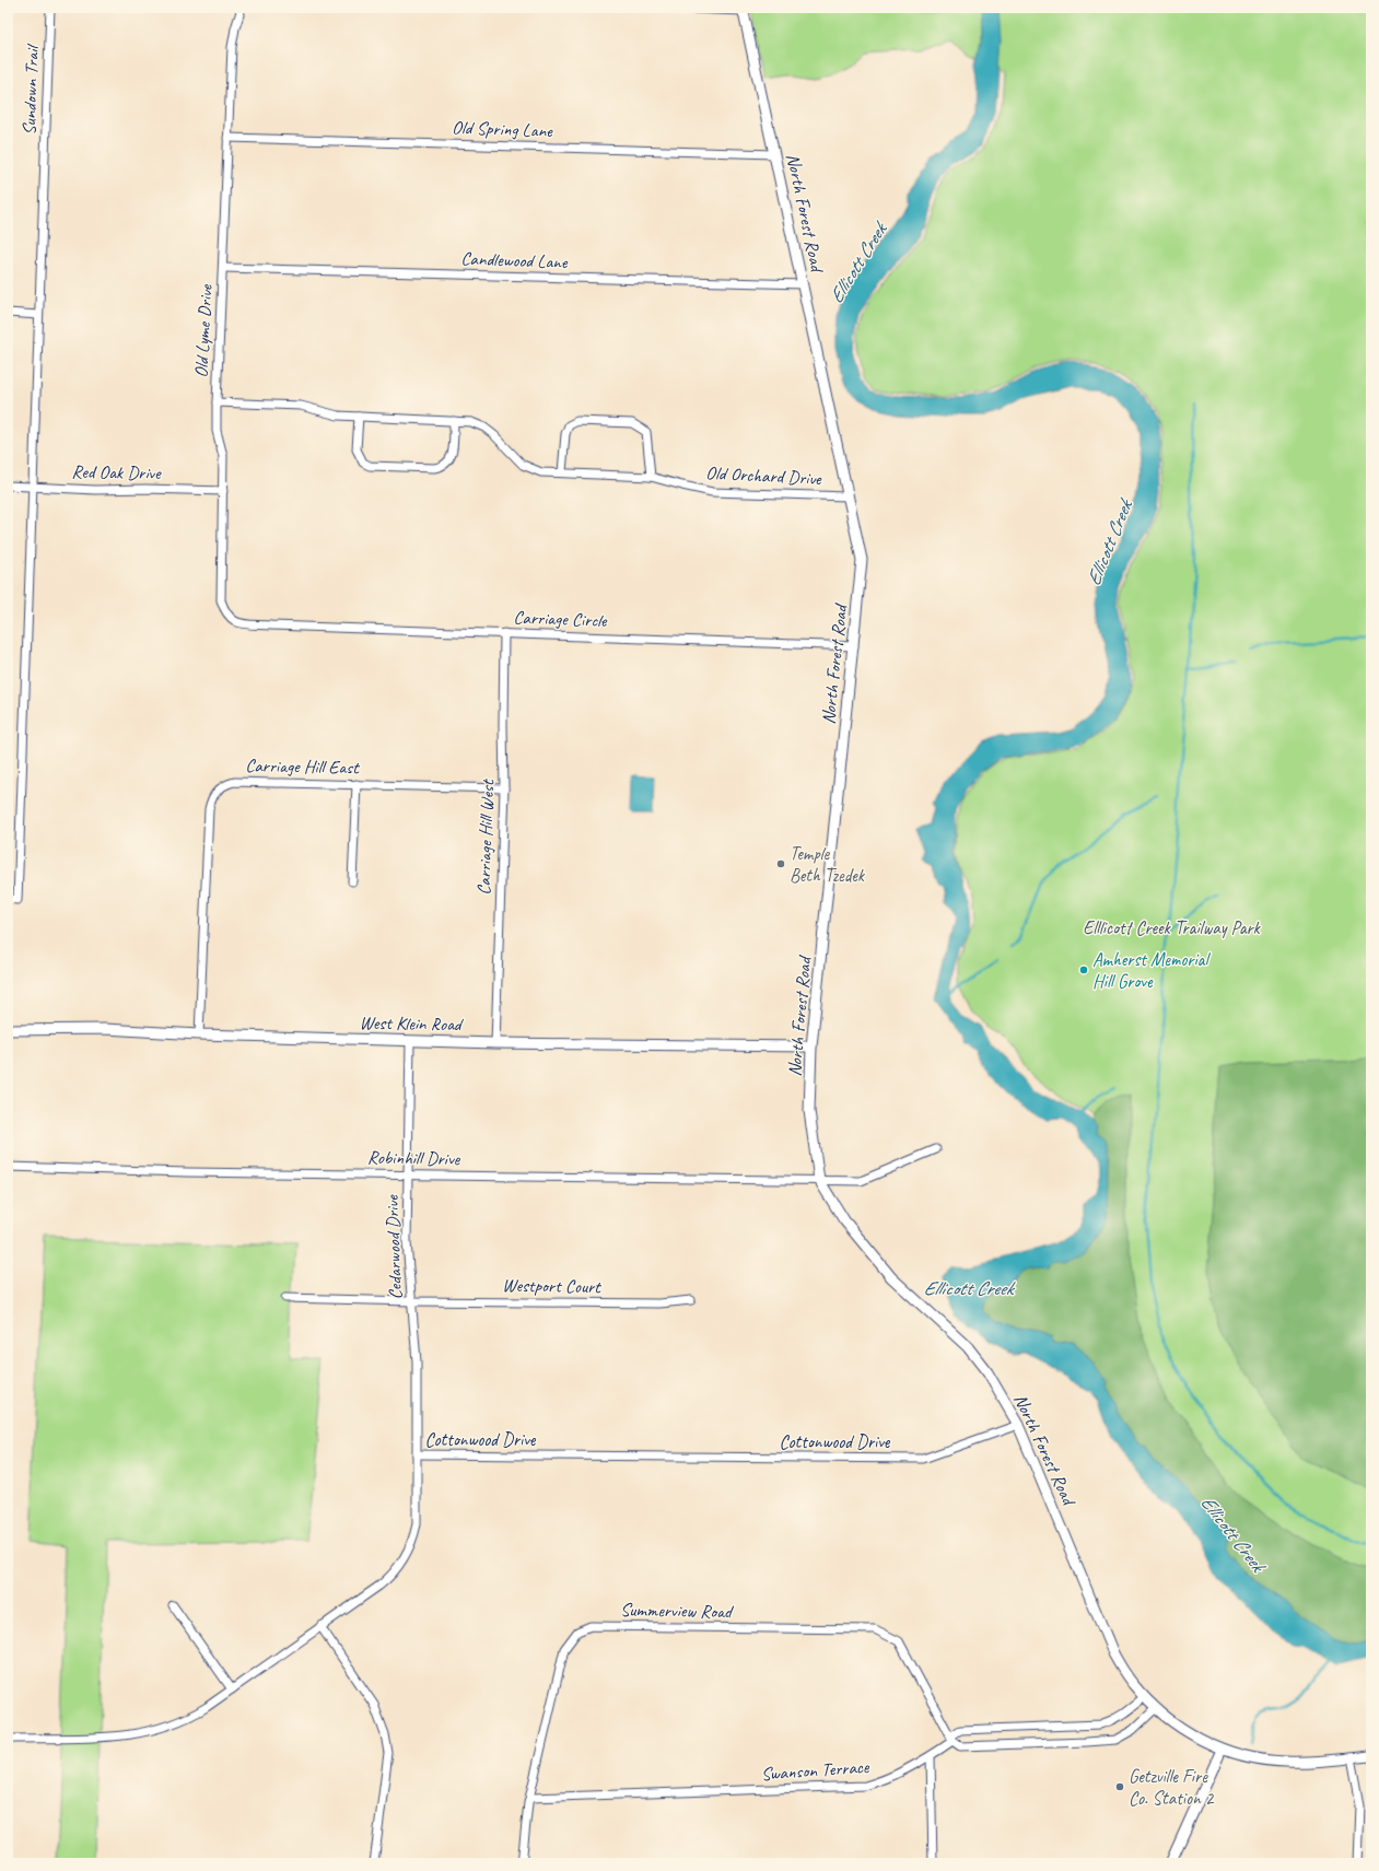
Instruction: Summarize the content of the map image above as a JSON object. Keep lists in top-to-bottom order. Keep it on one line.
{"streets":{"street":["Sundown Trail","Old Spring Lane","North Forest Road","Candlewood Lane","Old Lyme Drive","Red Oak Drive","Old Orchard Drive","Carriage Circle","Carriage Hill East","Carriage Hill West","West Klein Road","Robinhill Drive","Cedarwood Drive","Westport Court","Cottonwood Drive","Summerview Road","Swanson Terrace"]},"crossings":[["Sundown Trail","Red Oak Drive"],["Old Spring Lane","North Forest Road"],["Old Spring Lane","Old Lyme Drive"],["North Forest Road","Candlewood Lane"],["North Forest Road","Old Orchard Drive"],["North Forest Road","Carriage Circle"],["North Forest Road","West Klein Road"],["North Forest Road","Robinhill Drive"],["North Forest Road","Cottonwood Drive"],["North Forest Road","Swanson Terrace"],["Candlewood Lane","Old Lyme Drive"],["Old Lyme Drive","Red Oak Drive"],["Old Lyme Drive","Old Orchard Drive"],["Old Lyme Drive","Carriage Circle"],["Carriage Circle","Carriage Hill West"],["Carriage Hill East","Carriage Hill West"],["Carriage Hill East","West Klein Road"],["Carriage Hill West","West Klein Road"],["West Klein Road","Cedarwood Drive"],["Robinhill Drive","Cedarwood Drive"],["Cedarwood Drive","Westport Court"],["Cedarwood Drive","Cottonwood Drive"],["Summerview Road","Swanson Terrace"]],"water":["Ellicott Creek"],"parks":["Elllicott Creek Trailway Park"],"places":["Temple Beth Tzedek","Amherst Memorial Hill Grove","Getzville Fire Co. Station 2"]}
